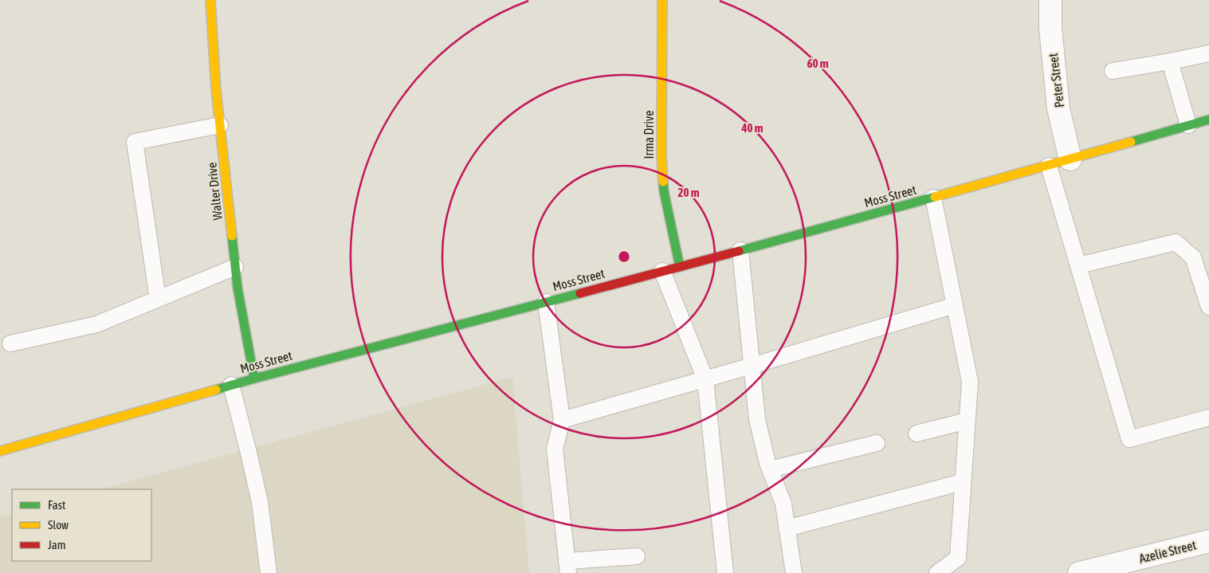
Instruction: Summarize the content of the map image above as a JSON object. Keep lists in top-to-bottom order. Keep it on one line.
{"streets":{"main road":["Irma Drive","Walter Drive","Moss Street"],"street":["Peter Street","Azelie Street"]},"crossings":[["Peter Street","Moss Street"],["Irma Drive","Moss Street"],["Walter Drive","Moss Street"]],"legend":["Fast","Slow","Jam"],"rings":["60 m","40 m","20 m"]}
